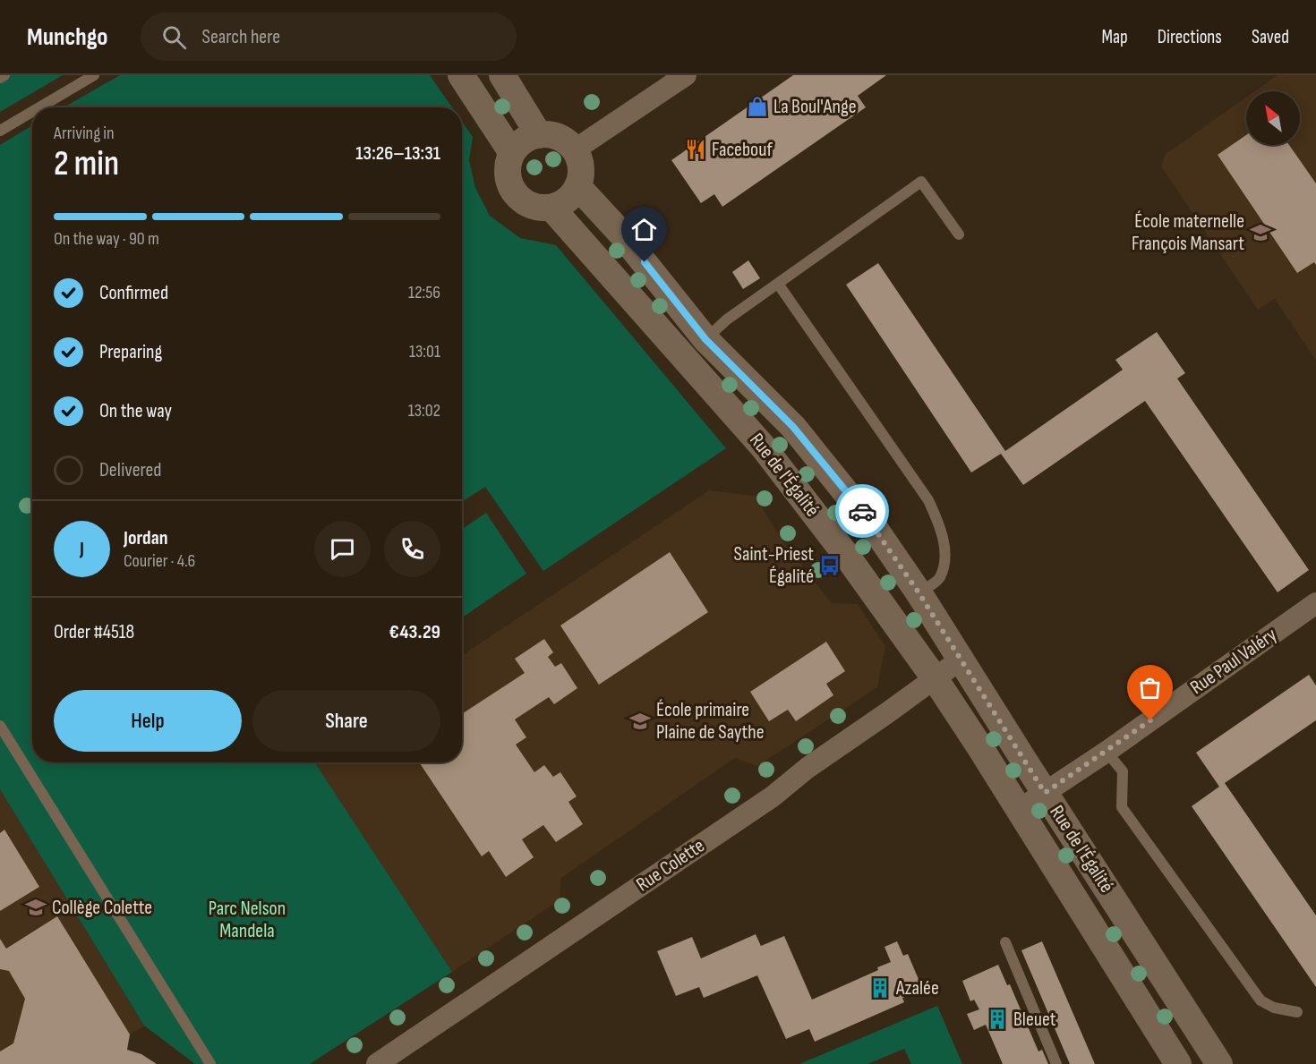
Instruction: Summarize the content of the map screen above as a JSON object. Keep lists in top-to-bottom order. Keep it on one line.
{"streets":{"street":["Rue de l'Égalité","Rue Paul Valéry","Rue Colette"]},"crossings":[["Rue de l'Égalité","Rue Paul Valéry"],["Rue de l'Égalité","Rue Colette"]],"parks":["Parc Nelson Mandela"],"places":{"shop":["La Boul'Ange"],"restaurant":["Facebouf"],"school or university":["École maternelle François Mansart","École primaire Plaine de Saythe","Collège Colette"],"bus stop":["Saint-Priest Égalité"],"building":["Azalée","Bleuet"]},"north":"top left","page":{"header":"Munchgo","search":"Search here","nav":["Map","Directions","Saved"],"heading":["2 min","Arriving in","13:26–13:31"],"panel":["Jordan","Courier · 4.6","Order #4518","€43.29"],"bar":"On the way · 90 m","list":[["Confirmed","12:56"],["Preparing","13:01"],["On the way","13:02"],"Delivered"],"round":"J","buttons":["Help","Share"]}}
